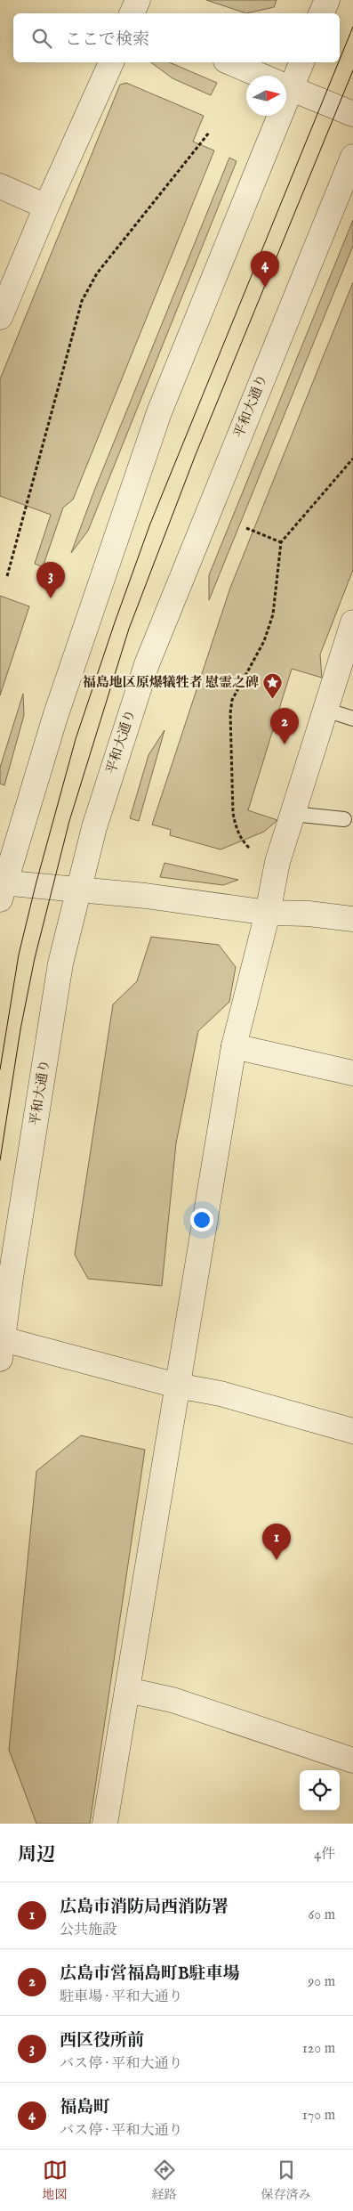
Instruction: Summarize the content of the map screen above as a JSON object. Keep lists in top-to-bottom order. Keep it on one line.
{"streets":{"street":["平和大通り"]},"places":{"place":["福島地区原爆犠牲者 慰霊之碑"]},"north":"right","page":{"search":"ここで検索","pins":["4","3","2","1"],"heading":["周辺","4件"],"list":[{"mark":"1","name":"広島市消防局西消防署","note":"公共施設","value":"60 m"},{"mark":"2","name":"広島市営福島町B駐車場","note":"駐車場 · 平和大通り","value":"90 m"},{"mark":"3","name":"西区役所前","note":"バス停 · 平和大通り","value":"120 m"},{"mark":"4","name":"福島町","note":"バス停 · 平和大通り","value":"170 m"}],"nav":["地図","経路","保存済み"]}}
